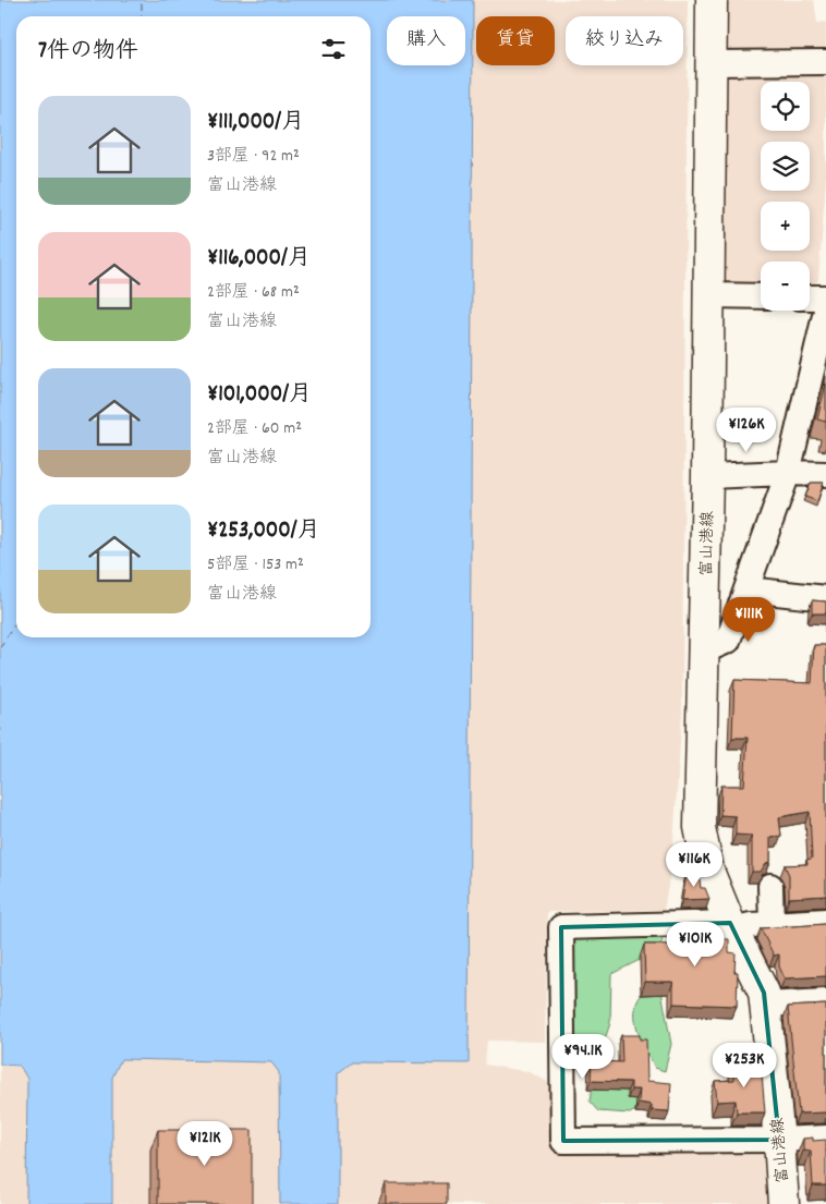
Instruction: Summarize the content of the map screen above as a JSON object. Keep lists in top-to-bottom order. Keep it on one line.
{"streets":{"main road":["富山港線"]},"page":{"chip":["購入","賃貸","絞り込み"],"heading":"7件の物件","map_buttons":["+","−"],"list":[{"name":"¥111,000/月","note":"3部屋 · 92 m² · 富山港線"},{"name":"¥116,000/月","note":"2部屋 · 68 m² · 富山港線"},{"name":"¥101,000/月","note":"2部屋 · 60 m² · 富山港線"},{"name":"¥253,000/月","note":"5部屋 · 153 m² · 富山港線"}],"price":["¥126K","¥111K","¥116K","¥101K","¥94.1K","¥253K","¥121K"]}}
